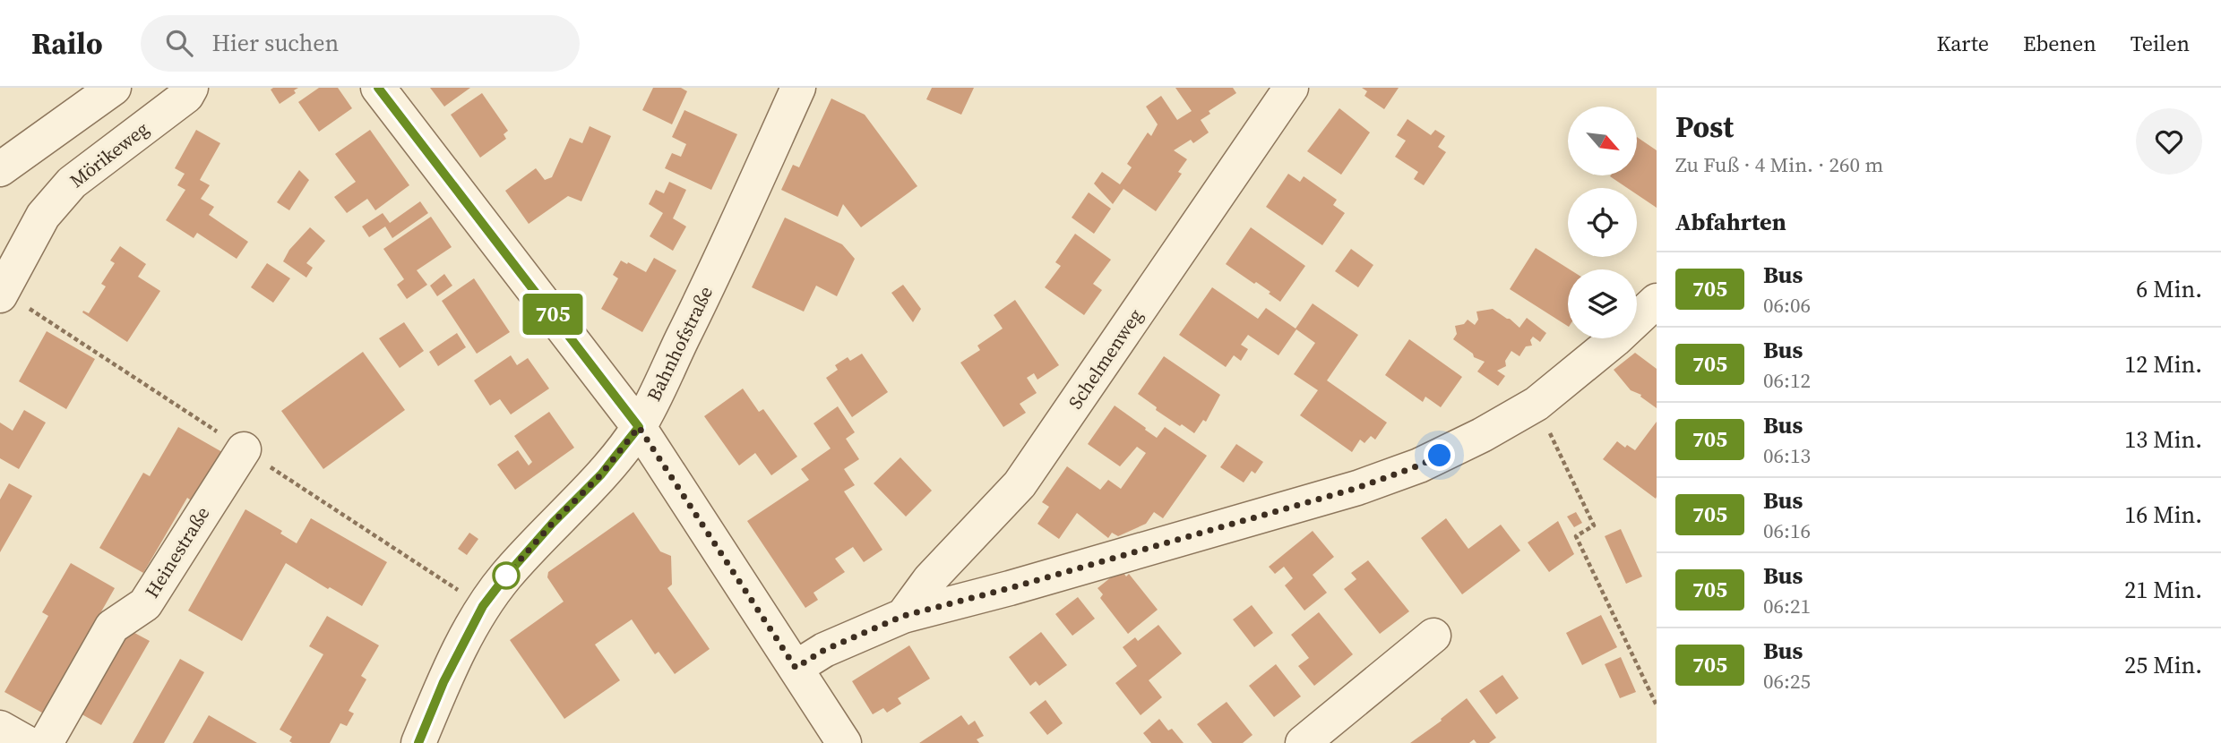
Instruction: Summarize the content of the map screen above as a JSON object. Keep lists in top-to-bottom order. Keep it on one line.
{"streets":{"street":["Mörikeweg","Bahnhofstraße","Schelmenweg","Heinestraße"]},"lines":["bus line 705"],"north":"bottom right","page":{"header":"Railo","search":"Hier suchen","nav":["Karte","Ebenen","Teilen"],"on_map":"705","heading":[["Post","Zu Fuß · 4 Min. · 260 m"],"Abfahrten"],"list":[{"mark":"705","name":"Bus","note":"06:06","value":"6 Min."},{"mark":"705","name":"Bus","note":"06:12","value":"12 Min."},{"mark":"705","name":"Bus","note":"06:13","value":"13 Min."},{"mark":"705","name":"Bus","note":"06:16","value":"16 Min."},{"mark":"705","name":"Bus","note":"06:21","value":"21 Min."},{"mark":"705","name":"Bus","note":"06:25","value":"25 Min."}]}}
